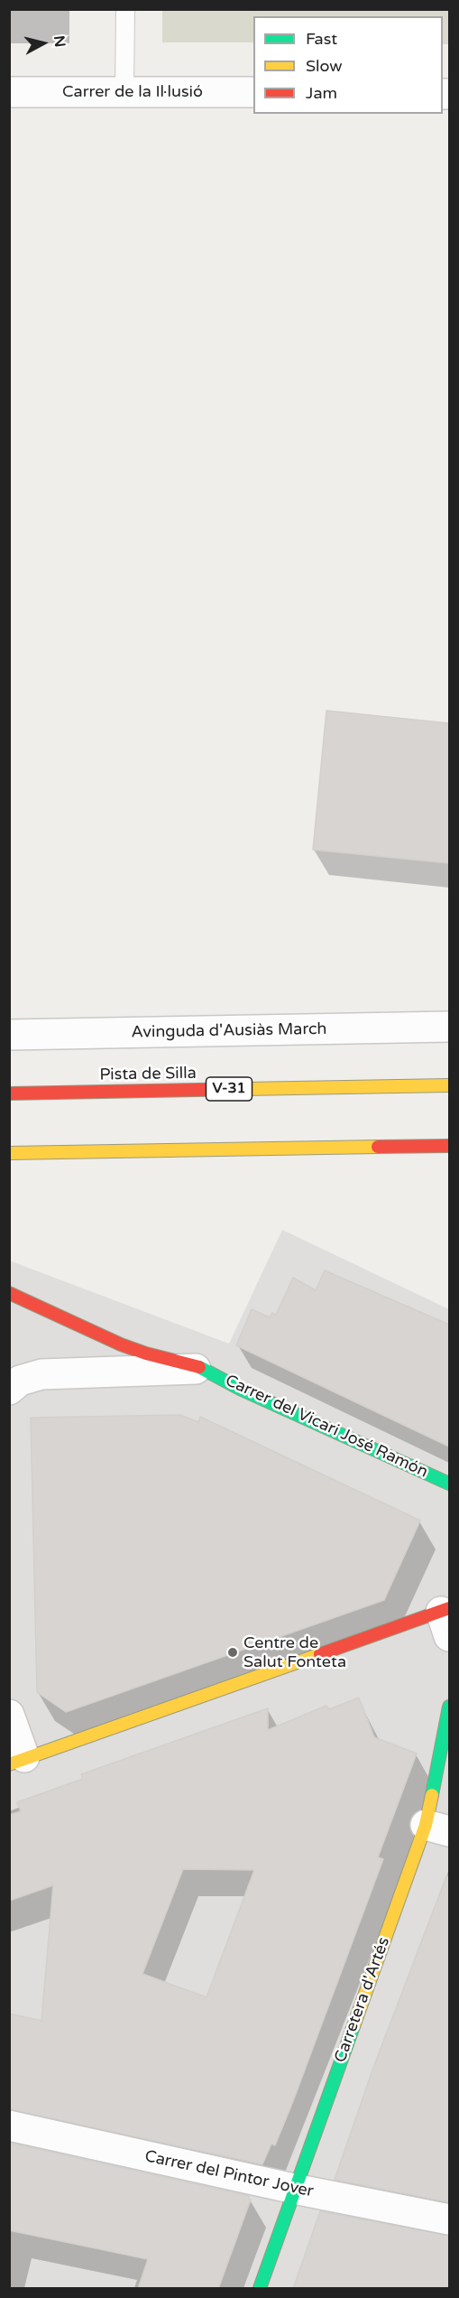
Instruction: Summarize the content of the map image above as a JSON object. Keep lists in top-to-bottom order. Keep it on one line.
{"streets":{"main road":["Pista de Silla","V-31","Carrer del Vicari José Ramón","Carretera d'Artés"],"street":["Carrer de la Il·lusió","Avinguda d'Ausiàs March","Carrer del Pintor Jover"]},"crossings":[["Carretera d'Artés","Carrer del Pintor Jover"]],"places":["Centre de Salut Fonteta"],"legend":["Fast","Slow","Jam"],"north":"right"}
